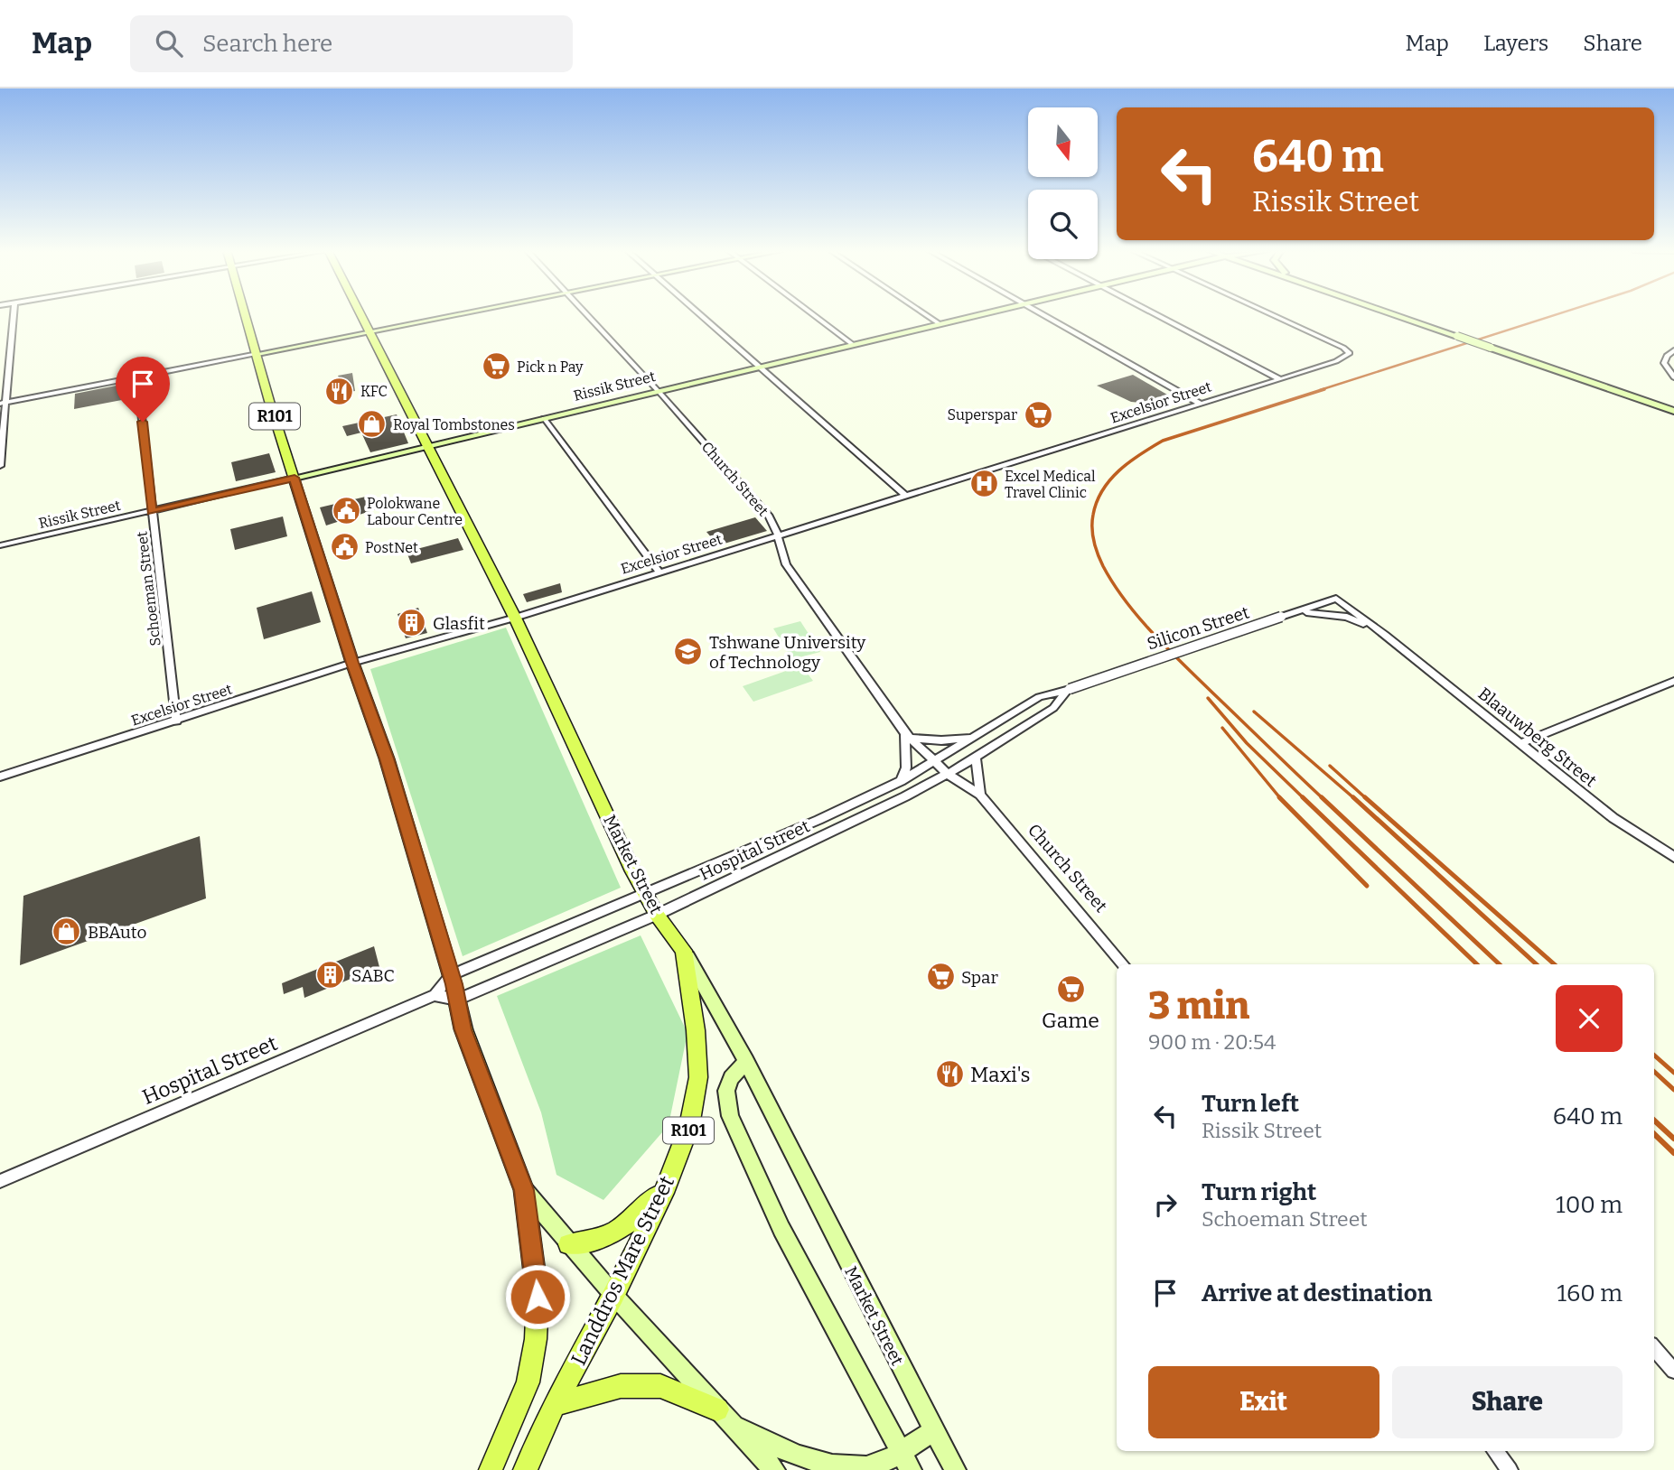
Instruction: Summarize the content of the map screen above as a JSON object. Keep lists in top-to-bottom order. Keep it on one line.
{"streets":{"main road":["Rissik Street","R101","Market Street","Landdros Mare Street"],"street":["Excelsior Street","Church Street","Schoeman Street","Silicon Street","Blaauwberg Street","Hospital Street"]},"crossings":[["Rissik Street","R101"],["Rissik Street","Church Street"],["Rissik Street","Schoeman Street"],["Rissik Street","Market Street"],["Excelsior Street","R101"],["Excelsior Street","Church Street"],["Excelsior Street","Schoeman Street"],["Excelsior Street","Market Street"],["R101","Hospital Street"],["Church Street","Hospital Street"],["Silicon Street","Blaauwberg Street"],["Silicon Street","Hospital Street"],["Hospital Street","Market Street"],["Market Street","Landdros Mare Street"]],"places":{"supermarket":["Pick n Pay","Superspar","Spar","Game"],"restaurant":["KFC","Maxi's"],"shop":["Royal Tombstones","BBAuto"],"hospital":["Excel Medical Travel Clinic"],"public building":["Polokwane Labour Centre","PostNet"],"building":["Glasfit","SABC"],"school or university":["Tshwane University of Technology"]},"north":"bottom","page":{"header":"Map","search":"Search here","nav":["Map","Layers","Share"],"turn":["640 m","Rissik Street"],"heading":["3 min","900 m · 20:54"],"list":[{"name":"Turn left","note":"Rissik Street","value":"640 m"},{"name":"Turn right","note":"Schoeman Street","value":"100 m"},{"name":"Arrive at destination","value":"160 m"}],"buttons":["Exit","Share"]}}
